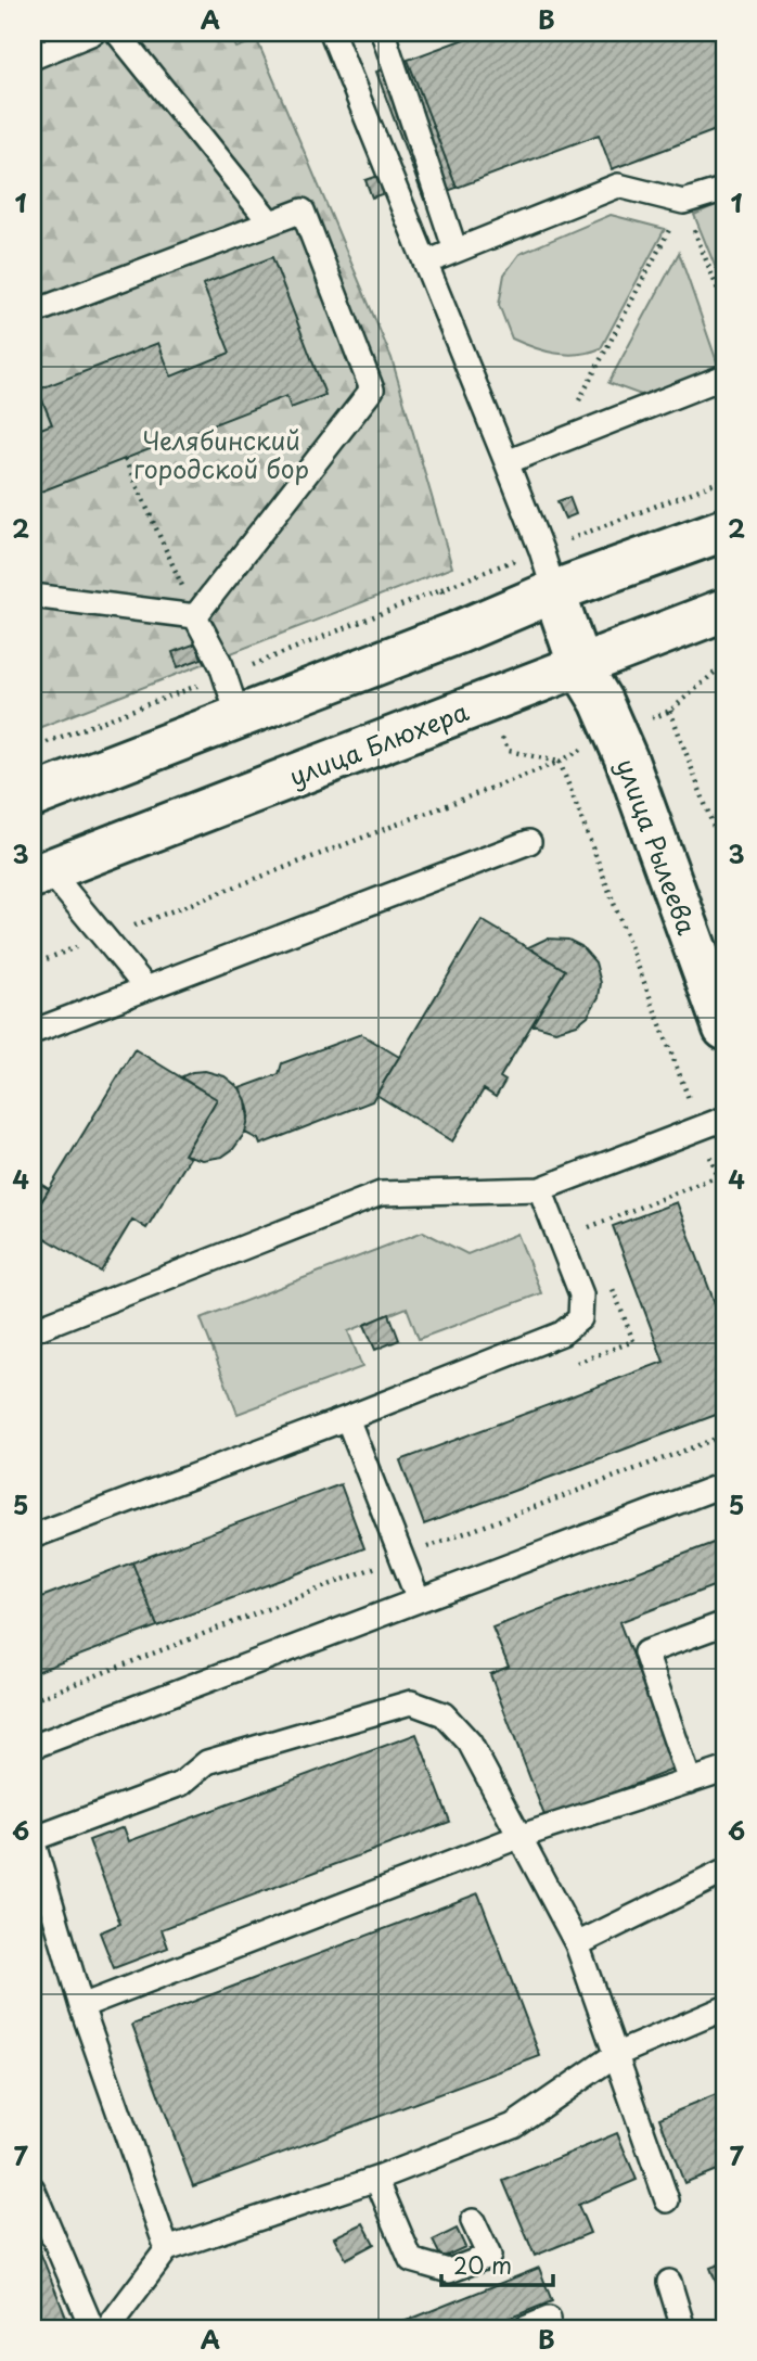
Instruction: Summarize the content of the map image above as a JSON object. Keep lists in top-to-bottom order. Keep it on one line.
{"streets":{"main road":["улица Блюхера","улица Рылеева"]},"crossings":[["улица Блюхера","улица Рылеева"]],"parks":["Челябинский городской бор"],"scale_bar":"20 m","grid":{"columns":["A","B"],"rows":["1","2","3","4","5","6","7"]}}
